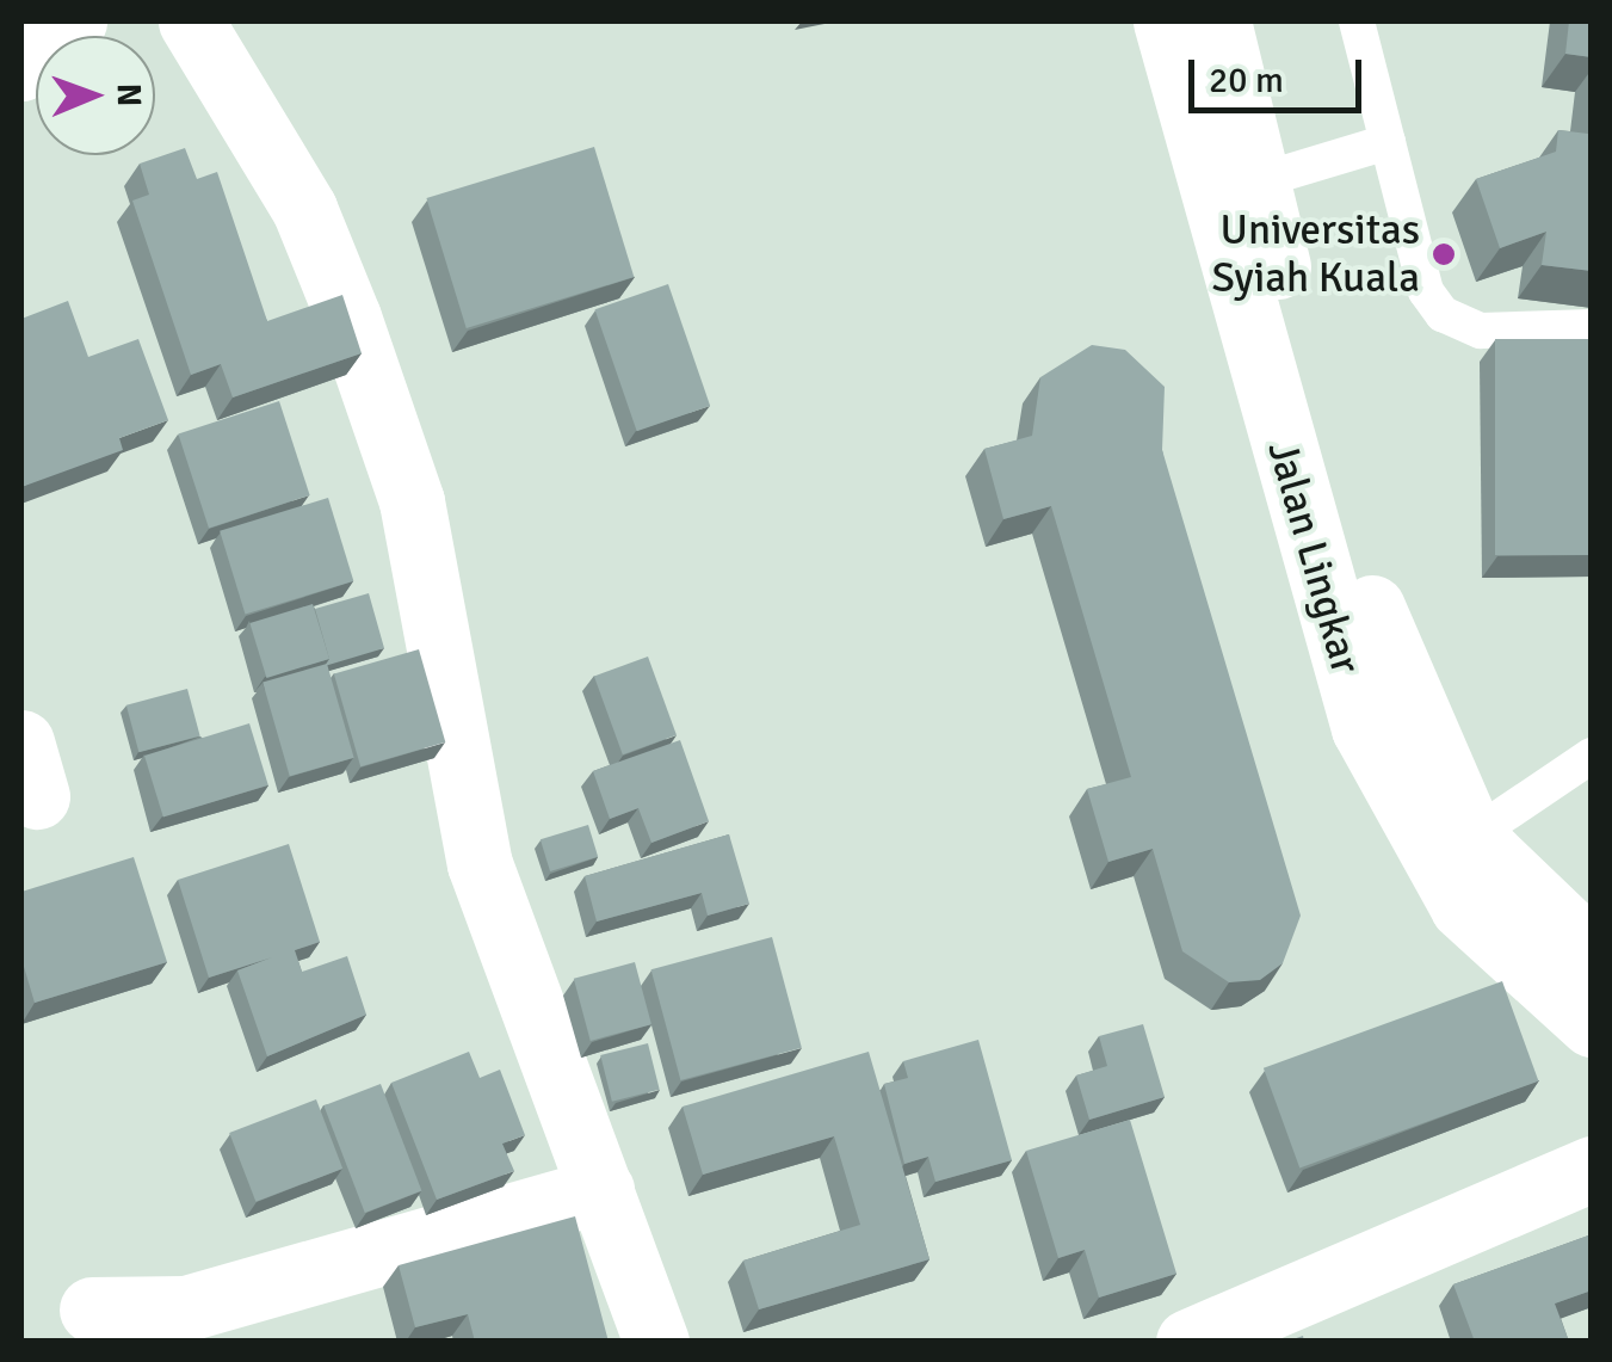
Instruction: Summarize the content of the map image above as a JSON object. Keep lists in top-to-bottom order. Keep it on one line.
{"streets":{"street":["Jalan Lingkar"]},"places":["Universitas Syiah Kuala"],"scale_bar":"20 m","north":"right"}
